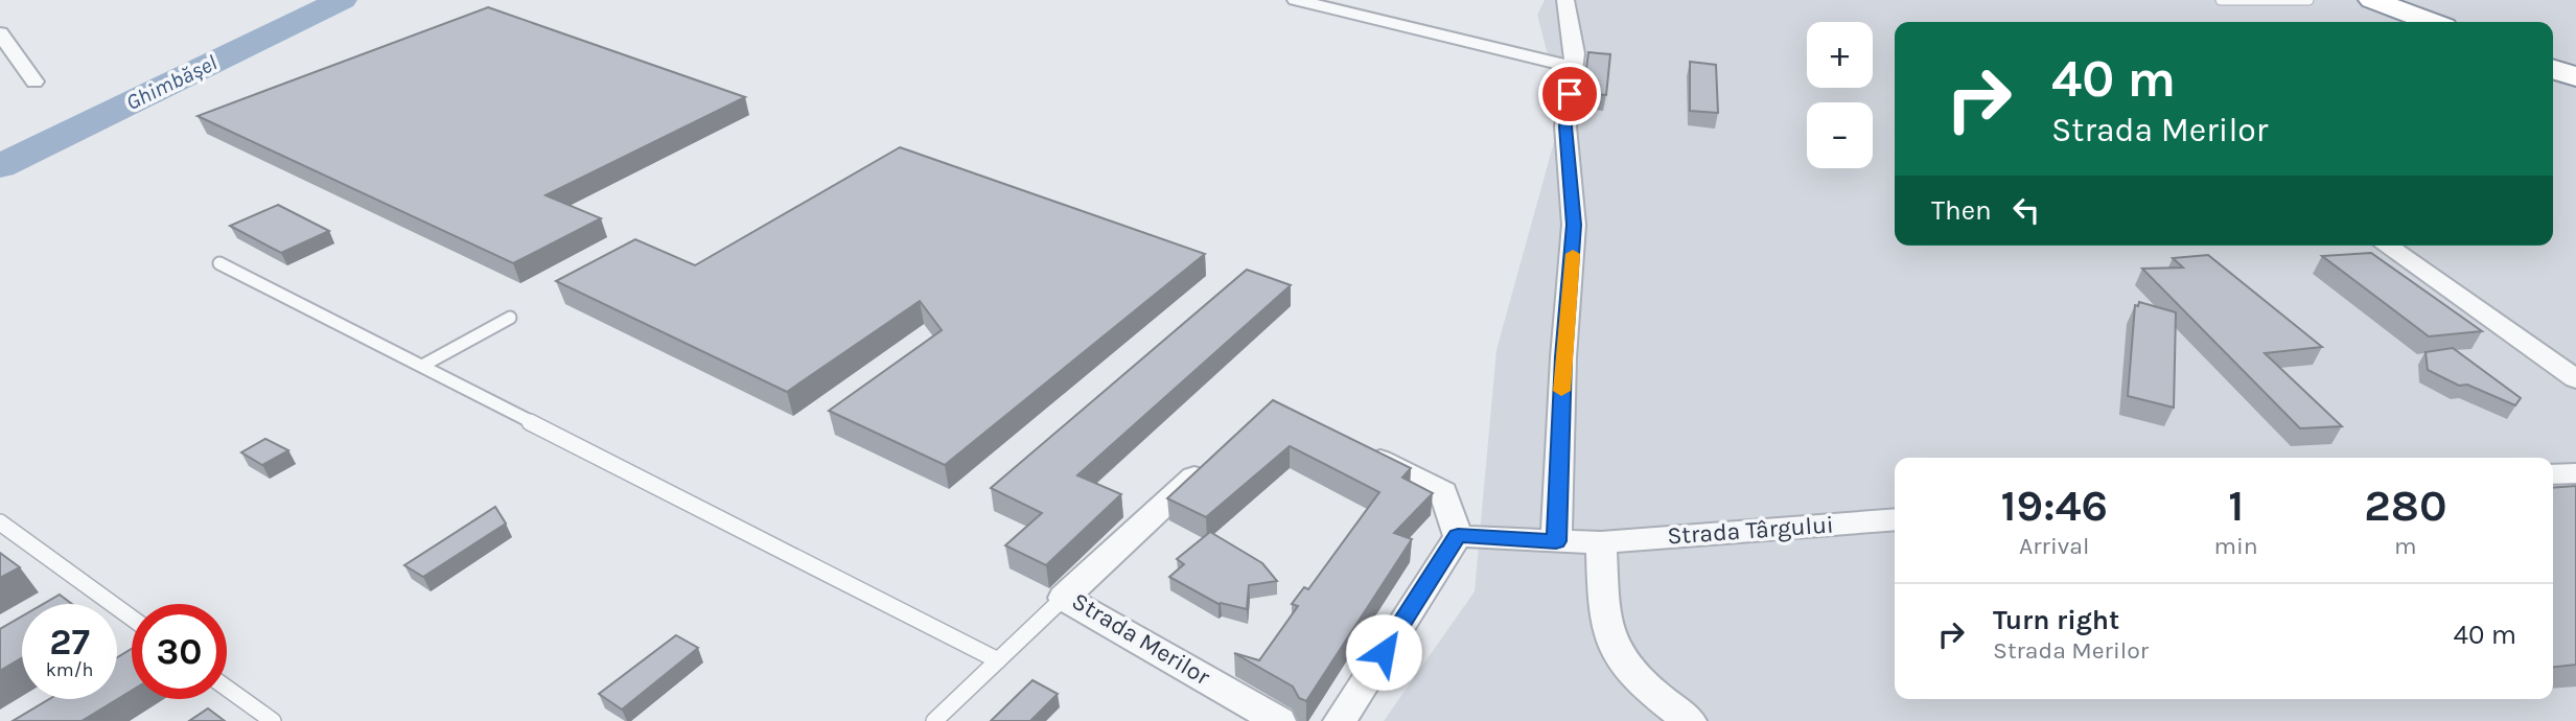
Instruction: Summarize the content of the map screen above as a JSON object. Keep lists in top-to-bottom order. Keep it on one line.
{"streets":{"street":["Strada Târgului","Strada Merilor"]},"water":["Ghimbășel"],"page":{"map_buttons":["+","−"],"turn":["40 m","Strada Merilor"],"then":"Then","eta":["19:46","Arrival","1","min","280","m"],"list":[{"name":"Turn right","note":"Strada Merilor","value":"40 m"}],"speed":"27 km/h","limit":"30"}}
